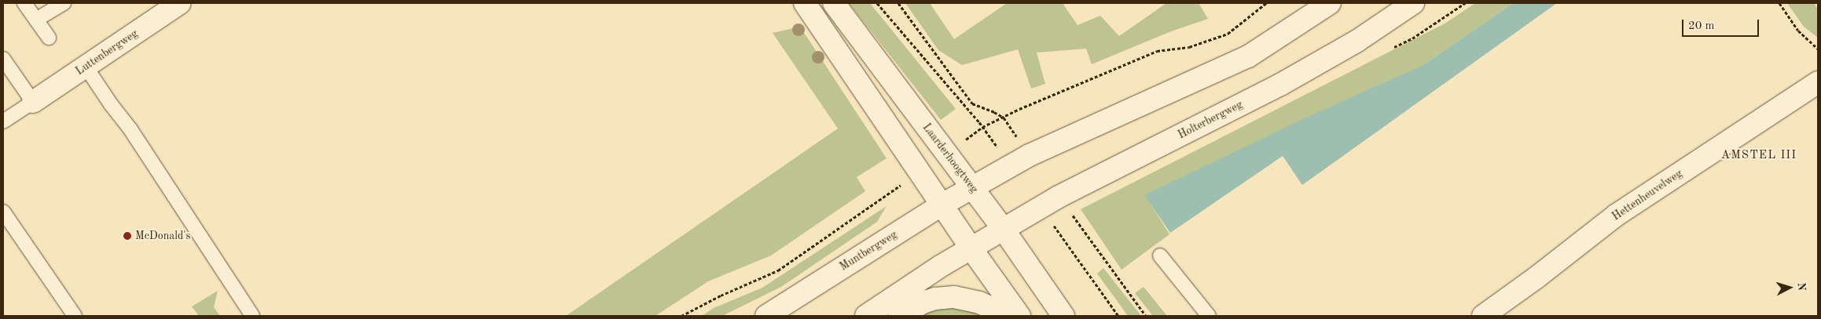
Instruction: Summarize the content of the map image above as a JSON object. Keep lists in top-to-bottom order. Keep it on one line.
{"streets":{"main road":["Luttenbergweg","Holterbergweg","Laarderhoogtweg","Hettenheuvelweg","Muntbergweg"]},"crossings":[["Holterbergweg","Laarderhoogtweg"],["Laarderhoogtweg","Muntbergweg"]],"districts":["AMSTEL III"],"places":["McDonald's"],"scale_bar":"20 m","north":"right"}
